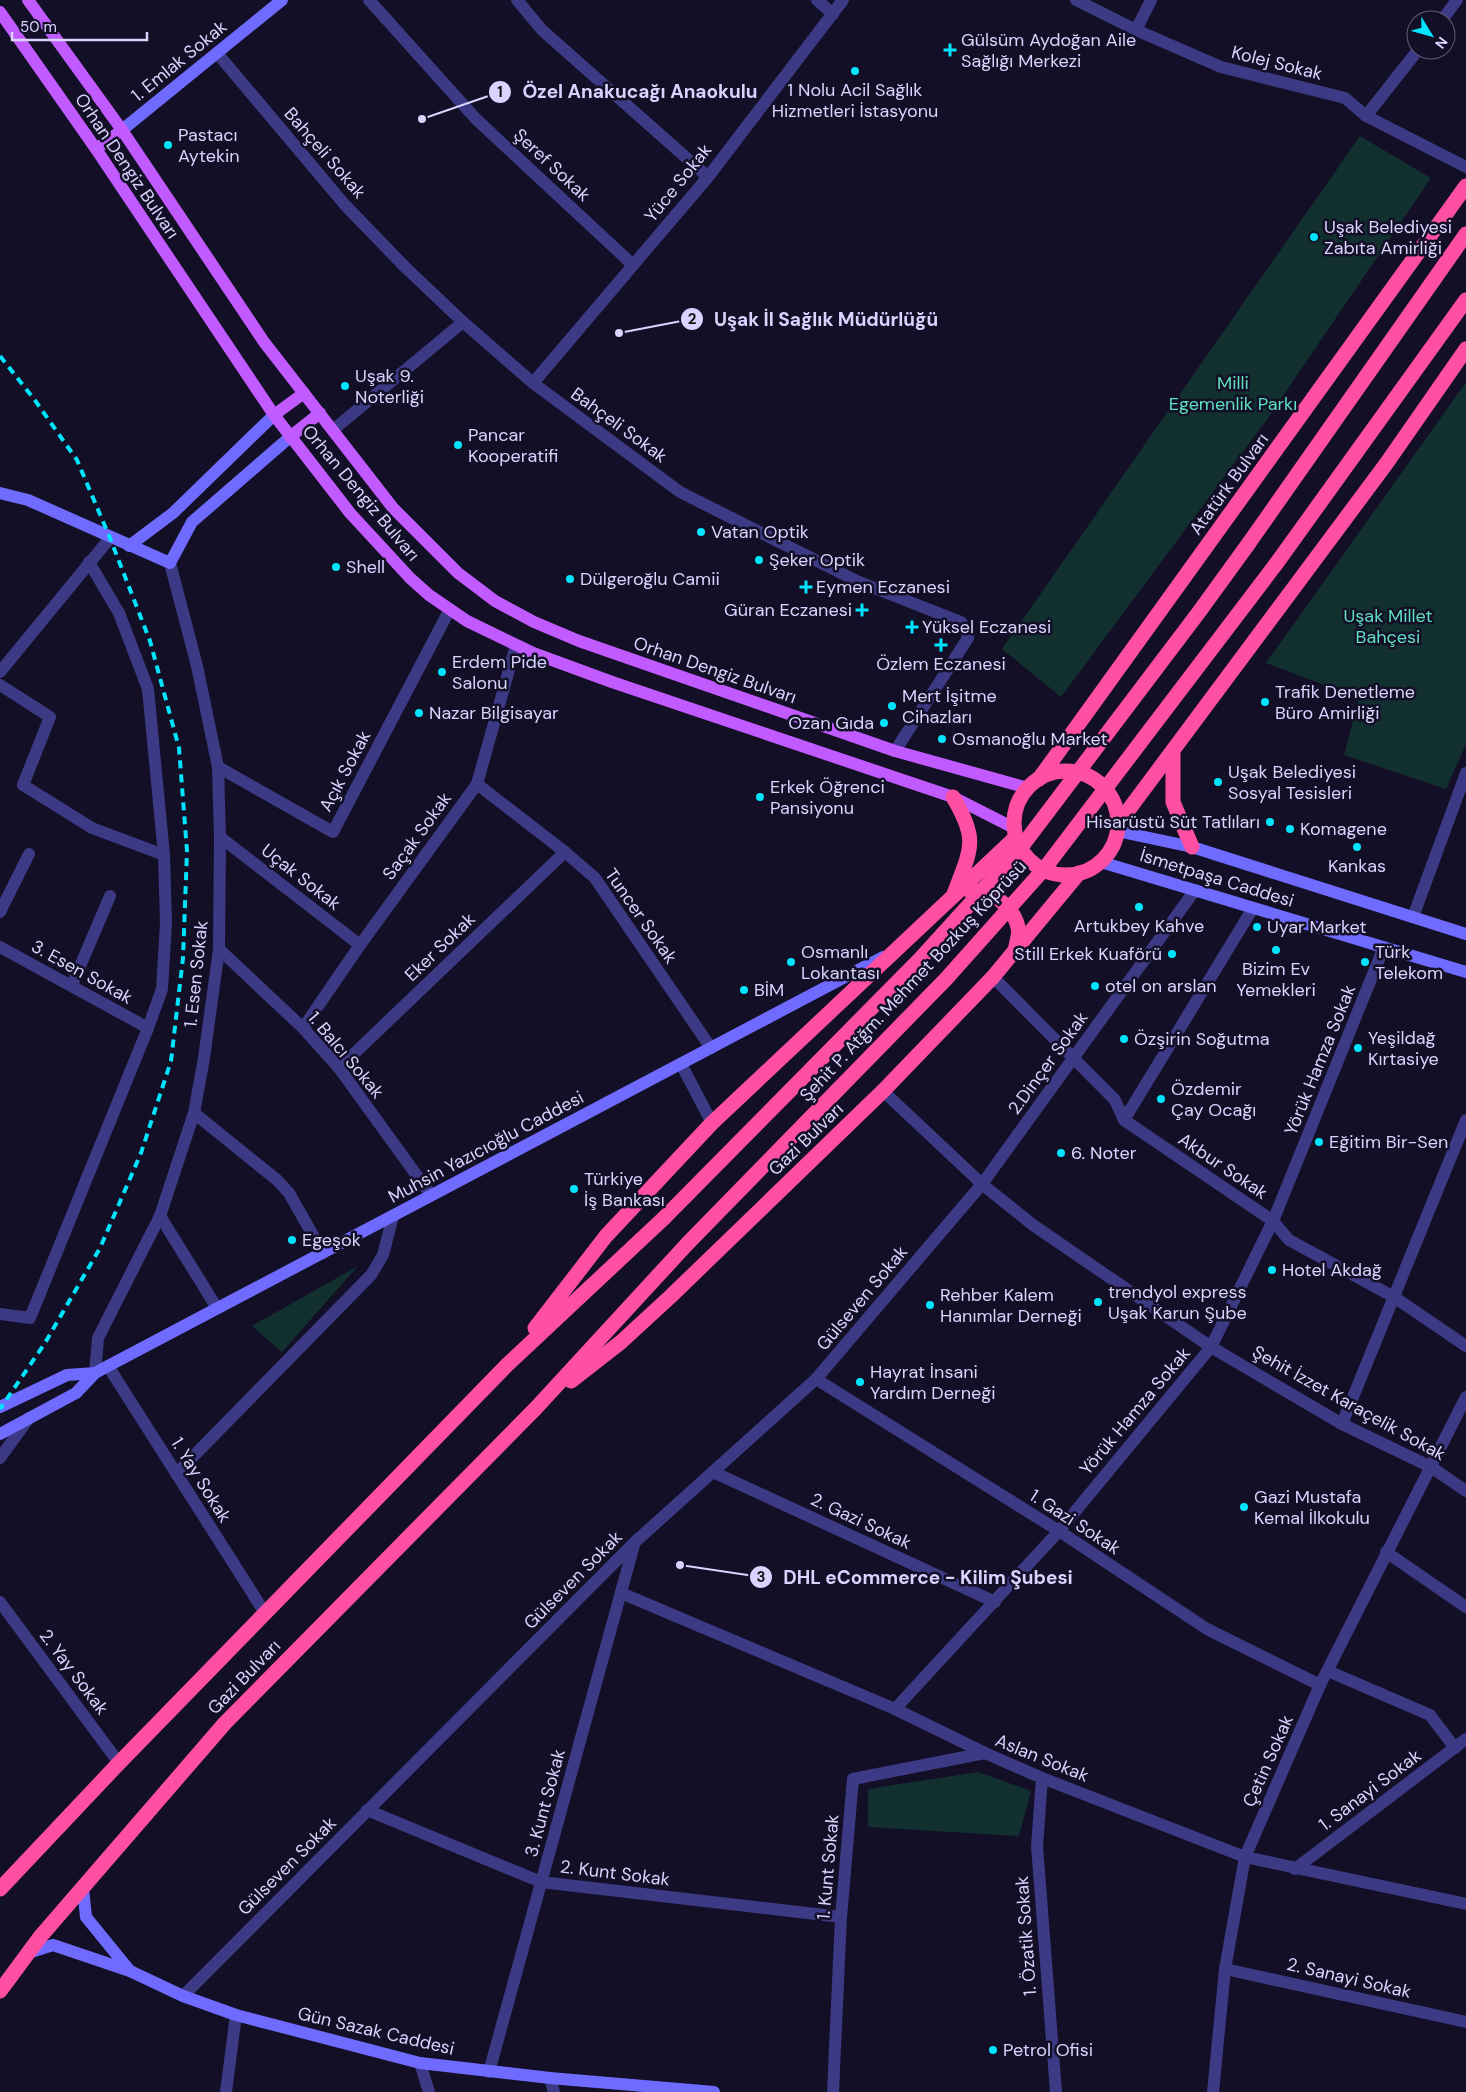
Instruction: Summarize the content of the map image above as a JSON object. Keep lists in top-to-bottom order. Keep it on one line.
{"streets":{"highway":["Atatürk Bulvarı","Şehit P. Atğm. Mehmet Bozkuş Köprüsü","Gazi Bulvarı"],"main road":["Orhan Dengiz Bulvarı"],"street":["1. Emlak Sokak","Kolej Sokak","Bahçeli Sokak","Şeref Sokak","Yüce Sokak","Açık Sokak","Saçak Sokak","Uçak Sokak","İsmetpaşa Caddesi","Tuncer Sokak","Eker Sokak","3. Esen Sokak","1. Esen Sokak","1. Balcı Sokak","Yörük Hamza Sokak","2.Dinçer Sokak","Muhsin Yazıcıoğlu Caddesi","Akbur Sokak","Gülseven Sokak","Şehit İzzet Karaçelik Sokak","1. Yay Sokak","2. Gazi Sokak","1. Gazi Sokak","2. Yay Sokak","Aslan Sokak","Çetin Sokak","1. Sanayi Sokak","3. Kunt Sokak","1. Kunt Sokak","2. Kunt Sokak","1. Özatik Sokak","2. Sanayi Sokak","Gün Sazak Caddesi"]},"crossings":[["1. Emlak Sokak","Bahçeli Sokak"],["1. Emlak Sokak","Orhan Dengiz Bulvarı"],["Bahçeli Sokak","Orhan Dengiz Bulvarı"],["Bahçeli Sokak","Yüce Sokak"],["Şeref Sokak","Yüce Sokak"],["Orhan Dengiz Bulvarı","Atatürk Bulvarı"],["Orhan Dengiz Bulvarı","Açık Sokak"],["Orhan Dengiz Bulvarı","Saçak Sokak"],["Orhan Dengiz Bulvarı","İsmetpaşa Caddesi"],["Orhan Dengiz Bulvarı","Gazi Bulvarı"],["Atatürk Bulvarı","İsmetpaşa Caddesi"],["Atatürk Bulvarı","Gazi Bulvarı"],["Açık Sokak","1. Esen Sokak"],["Saçak Sokak","Uçak Sokak"],["Saçak Sokak","Tuncer Sokak"],["Saçak Sokak","1. Balcı Sokak"],["Uçak Sokak","1. Esen Sokak"],["İsmetpaşa Caddesi","Yörük Hamza Sokak"],["İsmetpaşa Caddesi","2.Dinçer Sokak"],["İsmetpaşa Caddesi","Gazi Bulvarı"],["Tuncer Sokak","Eker Sokak"],["Tuncer Sokak","Muhsin Yazıcıoğlu Caddesi"],["Eker Sokak","1. Balcı Sokak"],["3. Esen Sokak","1. Esen Sokak"],["1. Esen Sokak","1. Balcı Sokak"],["1. Esen Sokak","Muhsin Yazıcıoğlu Caddesi"],["Şehit P. Atğm. Mehmet Bozkuş Köprüsü","Gazi Bulvarı"],["1. Balcı Sokak","Muhsin Yazıcıoğlu Caddesi"],["Yörük Hamza Sokak","Akbur Sokak"],["Yörük Hamza Sokak","Şehit İzzet Karaçelik Sokak"],["Yörük Hamza Sokak","2. Gazi Sokak"],["Yörük Hamza Sokak","1. Gazi Sokak"],["Yörük Hamza Sokak","Aslan Sokak"],["2.Dinçer Sokak","Akbur Sokak"],["2.Dinçer Sokak","Gülseven Sokak"],["2.Dinçer Sokak","Şehit İzzet Karaçelik Sokak"],["Gazi Bulvarı","Muhsin Yazıcıoğlu Caddesi"],["Gazi Bulvarı","Akbur Sokak"],["Gazi Bulvarı","Şehit İzzet Karaçelik Sokak"],["Gazi Bulvarı","1. Yay Sokak"],["Gazi Bulvarı","2. Yay Sokak"],["Gazi Bulvarı","Gün Sazak Caddesi"],["Muhsin Yazıcıoğlu Caddesi","1. Yay Sokak"],["Gülseven Sokak","Şehit İzzet Karaçelik Sokak"],["Gülseven Sokak","2. Gazi Sokak"],["Gülseven Sokak","1. Gazi Sokak"],["Gülseven Sokak","3. Kunt Sokak"],["Gülseven Sokak","2. Kunt Sokak"],["Gülseven Sokak","Gün Sazak Caddesi"],["Şehit İzzet Karaçelik Sokak","Çetin Sokak"],["1. Gazi Sokak","Çetin Sokak"],["Aslan Sokak","Çetin Sokak"],["Aslan Sokak","1. Sanayi Sokak"],["Aslan Sokak","3. Kunt Sokak"],["Aslan Sokak","1. Kunt Sokak"],["Aslan Sokak","1. Özatik Sokak"],["Çetin Sokak","2. Sanayi Sokak"],["3. Kunt Sokak","2. Kunt Sokak"],["3. Kunt Sokak","Gün Sazak Caddesi"],["1. Kunt Sokak","2. Kunt Sokak"]],"parks":["Milli Egemenlik Parkı","Uşak Millet Bahçesi"],"places":{"health":["Gülsüm Aydoğan Aile Sağlığı Merkezi","Eymen Eczanesi","Güran Eczanesi","Yüksel Eczanesi","Özlem Eczanesi"],"other":["1 Nolu Acil Sağlık Hizmetleri İstasyonu","Özel Anakucağı Anaokulu","Pastacı Aytekin","Uşak Belediyesi Zabıta Amirliği","Uşak İl Sağlık Müdürlüğü","Uşak 9. Noterliği","Pancar Kooperatifi","Vatan Optik","Şeker Optik","Shell","Dülgeroğlu Camii","Erdem Pide Salonu","Trafik Denetleme Büro Amirliği","Mert İşitme Cihazları","Nazar Bilgisayar","Ozan Gıda","Osmanoğlu Market","Uşak Belediyesi Sosyal Tesisleri","Erkek Öğrenci Pansiyonu","Hisarüstü Süt Tatlıları","Komagene","Kankas","Artukbey Kahve","Uyar Market","Bizim Ev Yemekleri","Still Erkek Kuaförü","Osmanlı Lokantası","Türk Telekom","otel on arslan","BİM","Özşirin Soğutma","Yeşildağ Kırtasiye","Özdemir Çay Ocağı","Eğitim Bir-Sen","6. Noter","Türkiye İş Bankası","Egeşok","Hotel Akdağ","trendyol express Uşak Karun Şube","Rehber Kalem Hanımlar Derneği","Hayrat İnsani Yardım Derneği","Gazi Mustafa Kemal İlkokulu","DHL eCommerce - Kilim Şubesi","Petrol Ofisi"]},"scale_bar":"50 m","north":"bottom right"}
